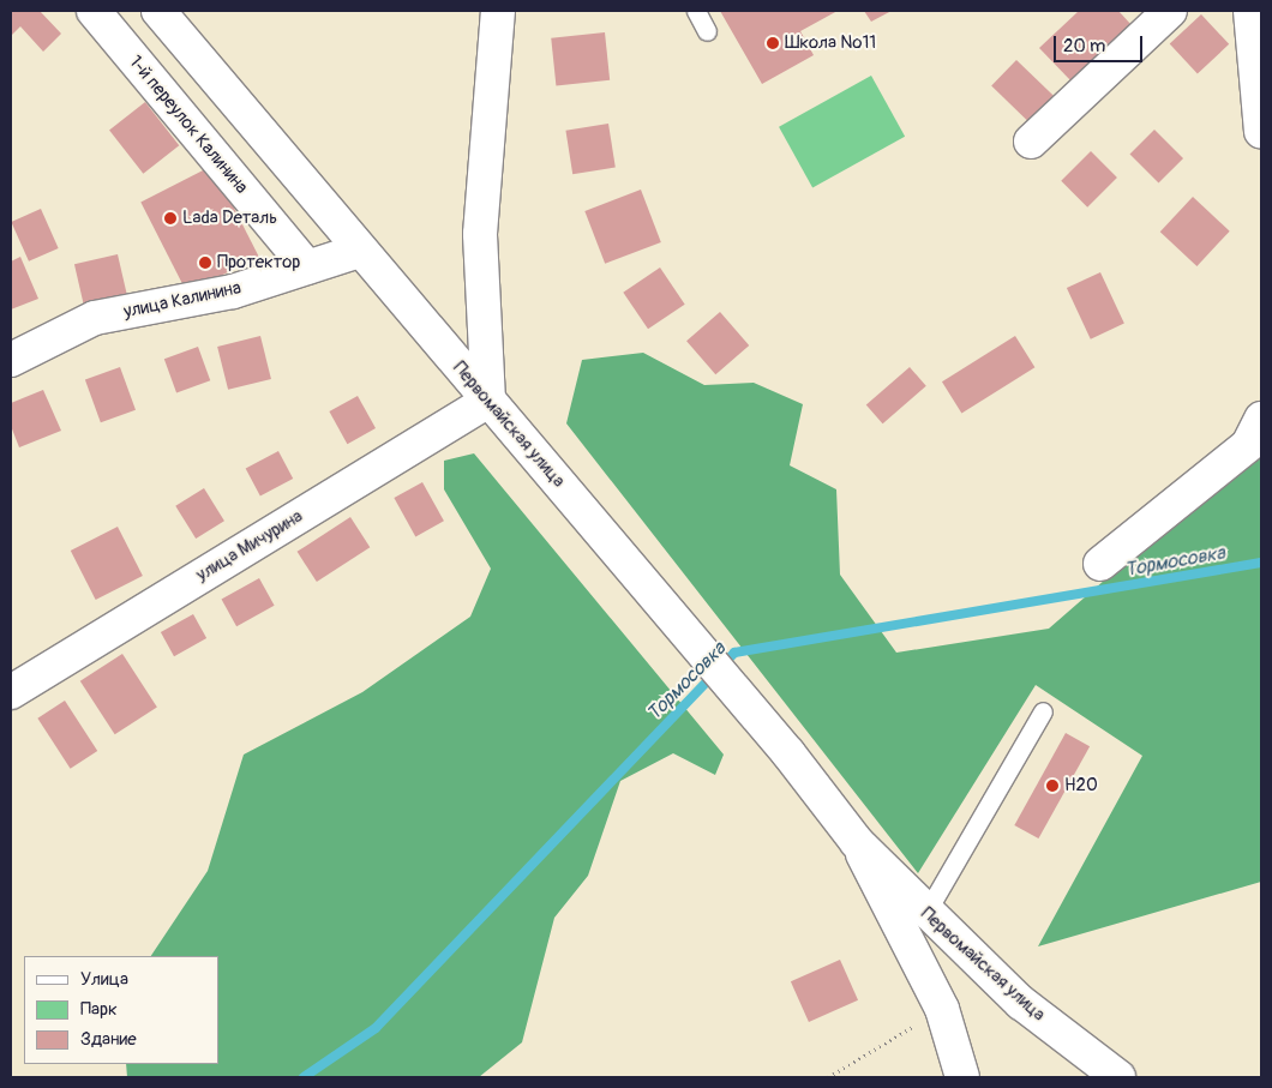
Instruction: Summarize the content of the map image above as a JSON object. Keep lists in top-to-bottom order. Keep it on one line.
{"streets":{"street":["1-й переулок Калинина","улица Калинина","Первомайская улица","улица Мичурина"]},"crossings":[["1-й переулок Калинина","улица Калинина"],["улица Калинина","Первомайская улица"],["Первомайская улица","улица Мичурина"]],"water":["Тормосовка"],"places":["Школа №11","Lada Dеталь","Протектор","H2O"],"legend":["Улица","Парк","Здание"],"scale_bar":"20 m"}
